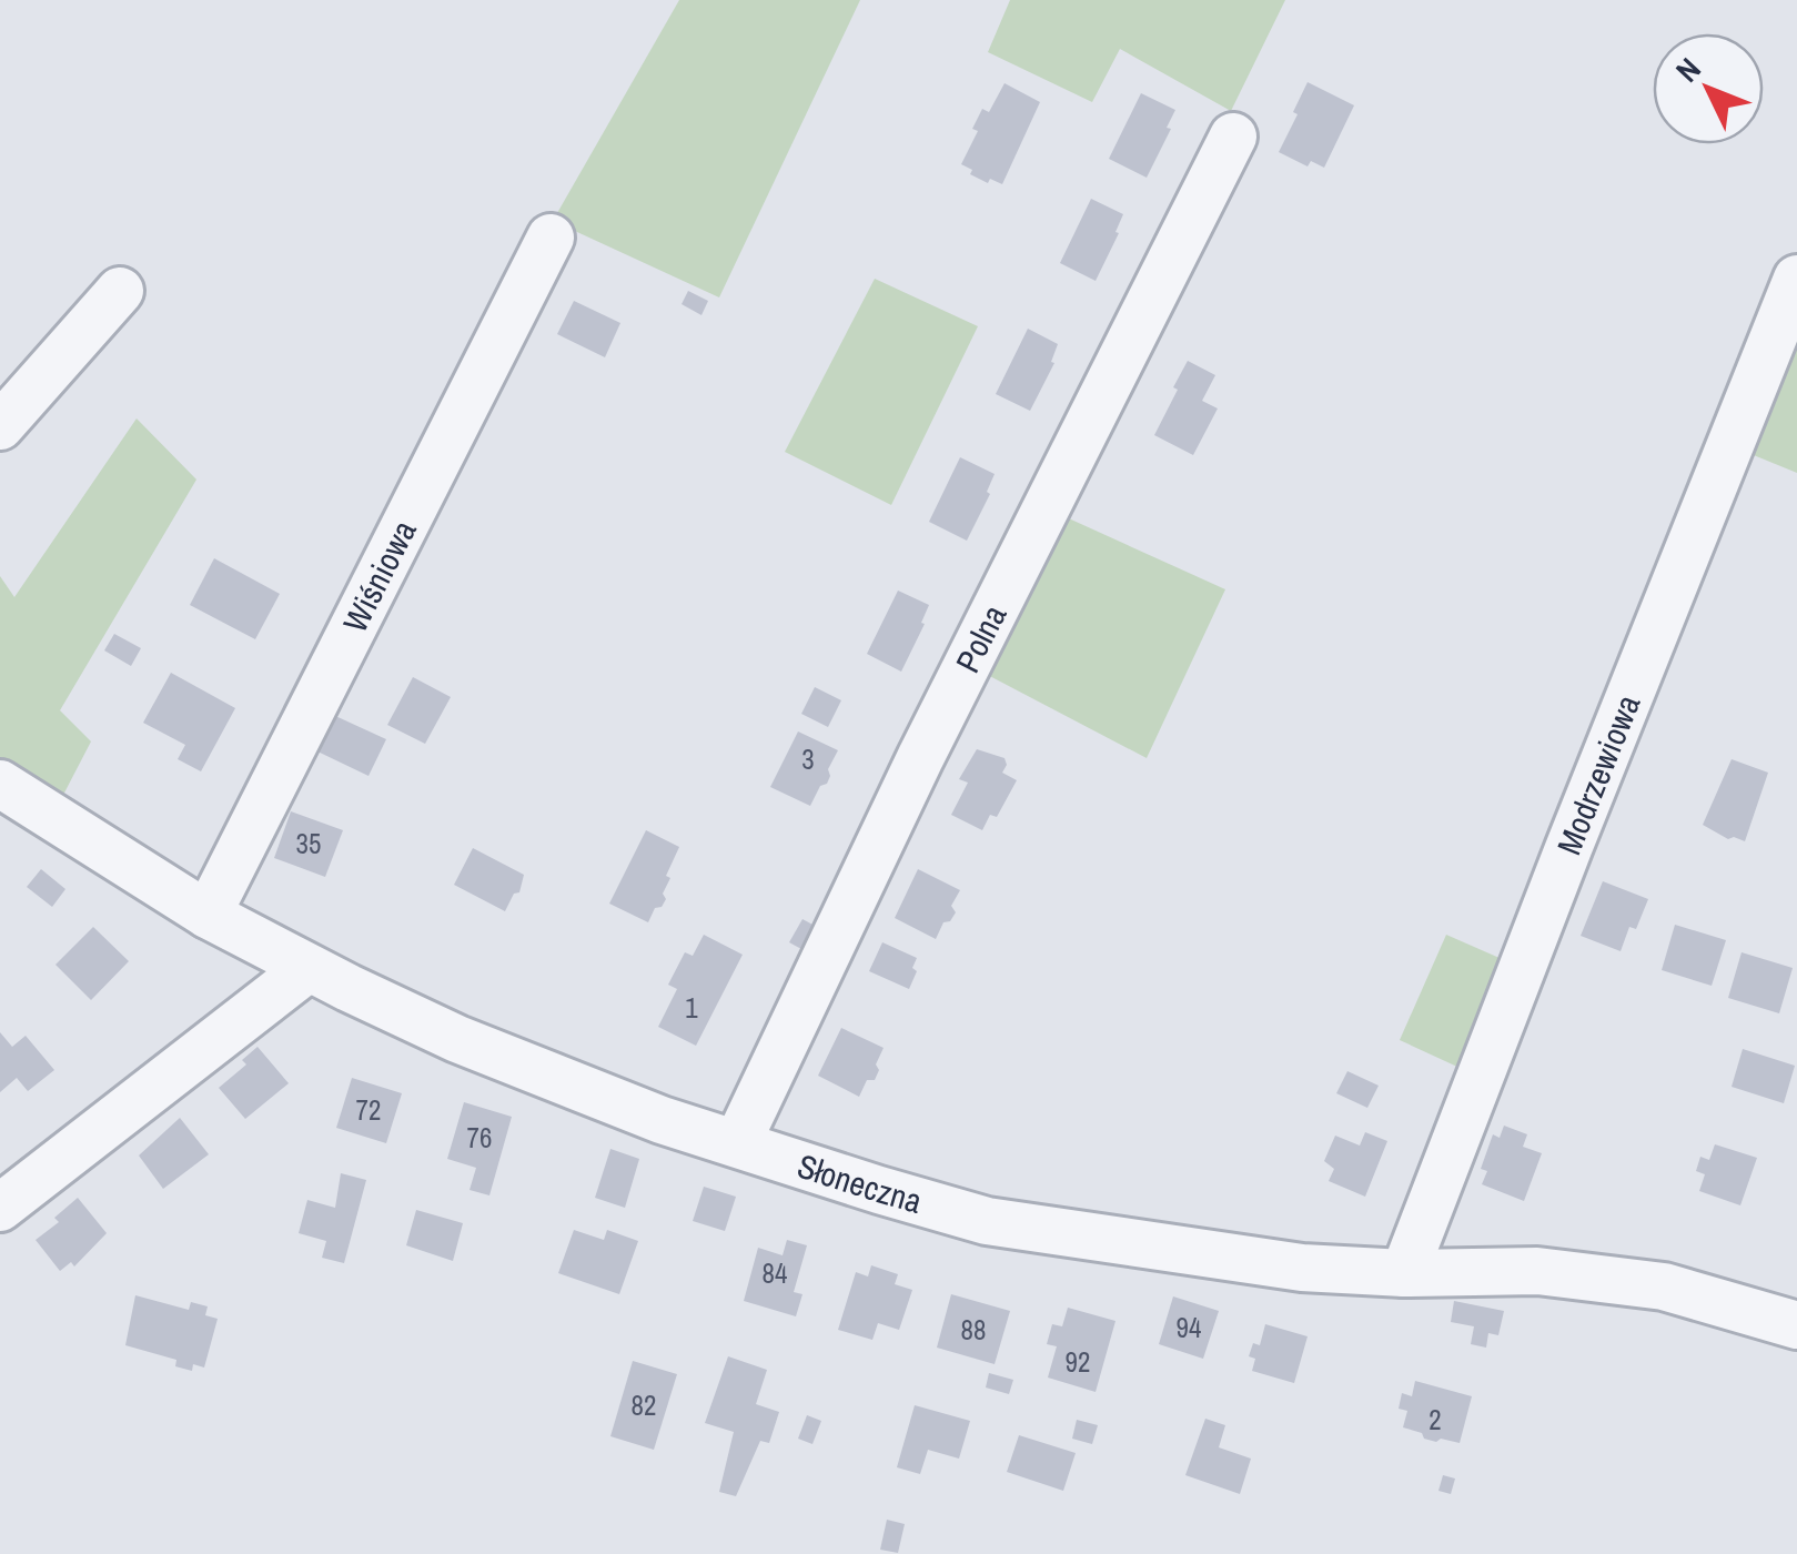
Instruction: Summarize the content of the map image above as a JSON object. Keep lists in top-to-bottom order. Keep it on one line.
{"streets":{"street":["Wiśniowa","Polna","Modrzewiowa","Słoneczna"]},"crossings":[["Wiśniowa","Słoneczna"],["Polna","Słoneczna"],["Modrzewiowa","Słoneczna"]],"house_numbers":["3","35","1","72","76","84","94","88","92","82","2"],"north":"top left"}
